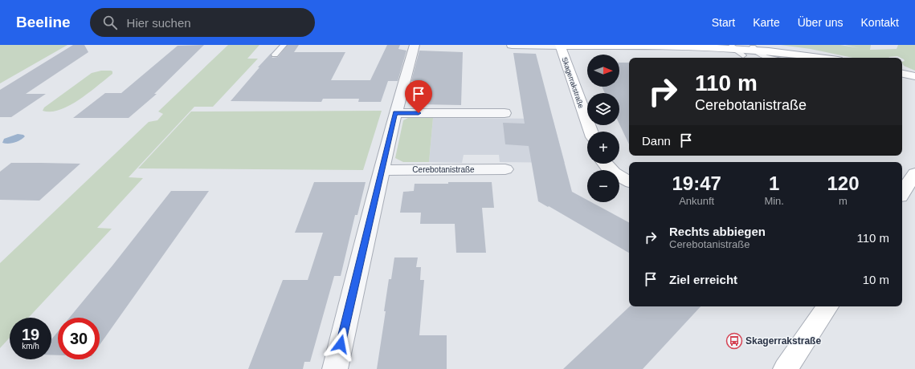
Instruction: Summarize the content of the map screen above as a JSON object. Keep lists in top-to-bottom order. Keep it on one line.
{"streets":{"street":["Skagerrakstraße","Cerebotanistraße"]},"places":{"bus stop":["Skagerrakstraße"]},"north":"right","page":{"header":"Beeline","search":"Hier suchen","nav":["Start","Karte","Über uns","Kontakt"],"map_buttons":["+","−"],"turn":["110 m","Cerebotanistraße"],"then":"Dann","eta":["19:47","Ankunft","1","Min.","120","m"],"list":[{"name":"Rechts abbiegen","note":"Cerebotanistraße","value":"110 m"},{"name":"Ziel erreicht","value":"10 m"}],"speed":"19 km/h","limit":"30"}}
